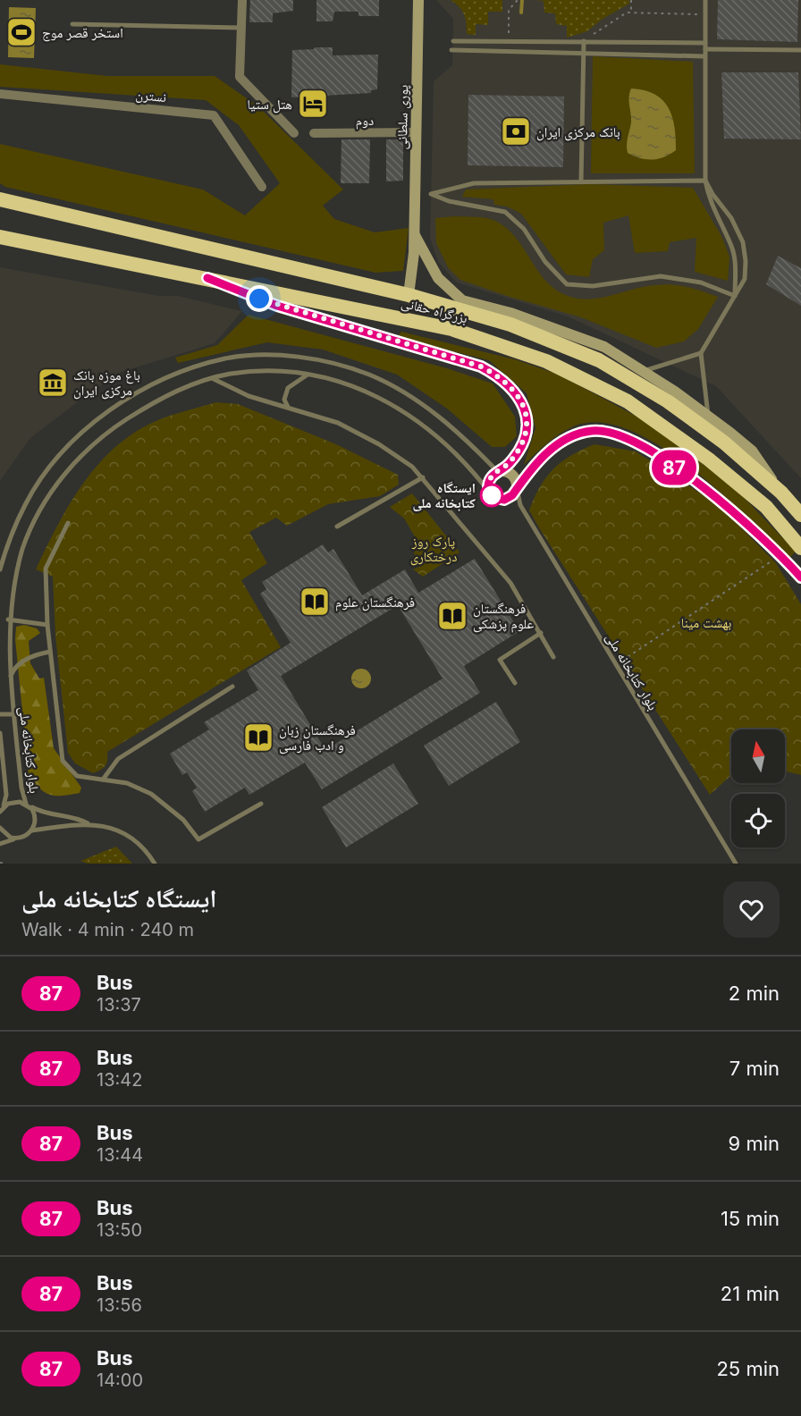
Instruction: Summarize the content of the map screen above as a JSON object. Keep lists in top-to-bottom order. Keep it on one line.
{"streets":{"highway":["بزرگراه حقانی"],"main road":["پوری سلطانی"],"street":["نسترن","دوم"],"lane":["بلوار کتابخانه ملی"]},"crossings":[["پوری سلطانی","دوم"],["پوری سلطانی","بزرگراه حقانی"]],"parks":["پارک روز درختکاری","بهشت مينا"],"places":{"sports":["استخر قصر موج"],"hotel":["هتل ستیا"],"bank":["بانک مرکزی ایران"],"museum":["باغ موزه بانک مرکزی ایران"],"other":["ایستگاه کتابخانه ملی"],"library":["فرهنگستان علوم","فرهنگستان علوم پزشکی","فرهنگستان زبان و ادب فارسی"]},"lines":["bus line 87"],"north":"top","page":{"on_map":"87","heading":["ایستگاه کتابخانه ملی","Walk · 4 min · 240 m"],"list":[{"mark":"87","name":"Bus","note":"13:37","value":"2 min"},{"mark":"87","name":"Bus","note":"13:42","value":"7 min"},{"mark":"87","name":"Bus","note":"13:44","value":"9 min"},{"mark":"87","name":"Bus","note":"13:50","value":"15 min"},{"mark":"87","name":"Bus","note":"13:56","value":"21 min"},{"mark":"87","name":"Bus","note":"14:00","value":"25 min"}]}}
